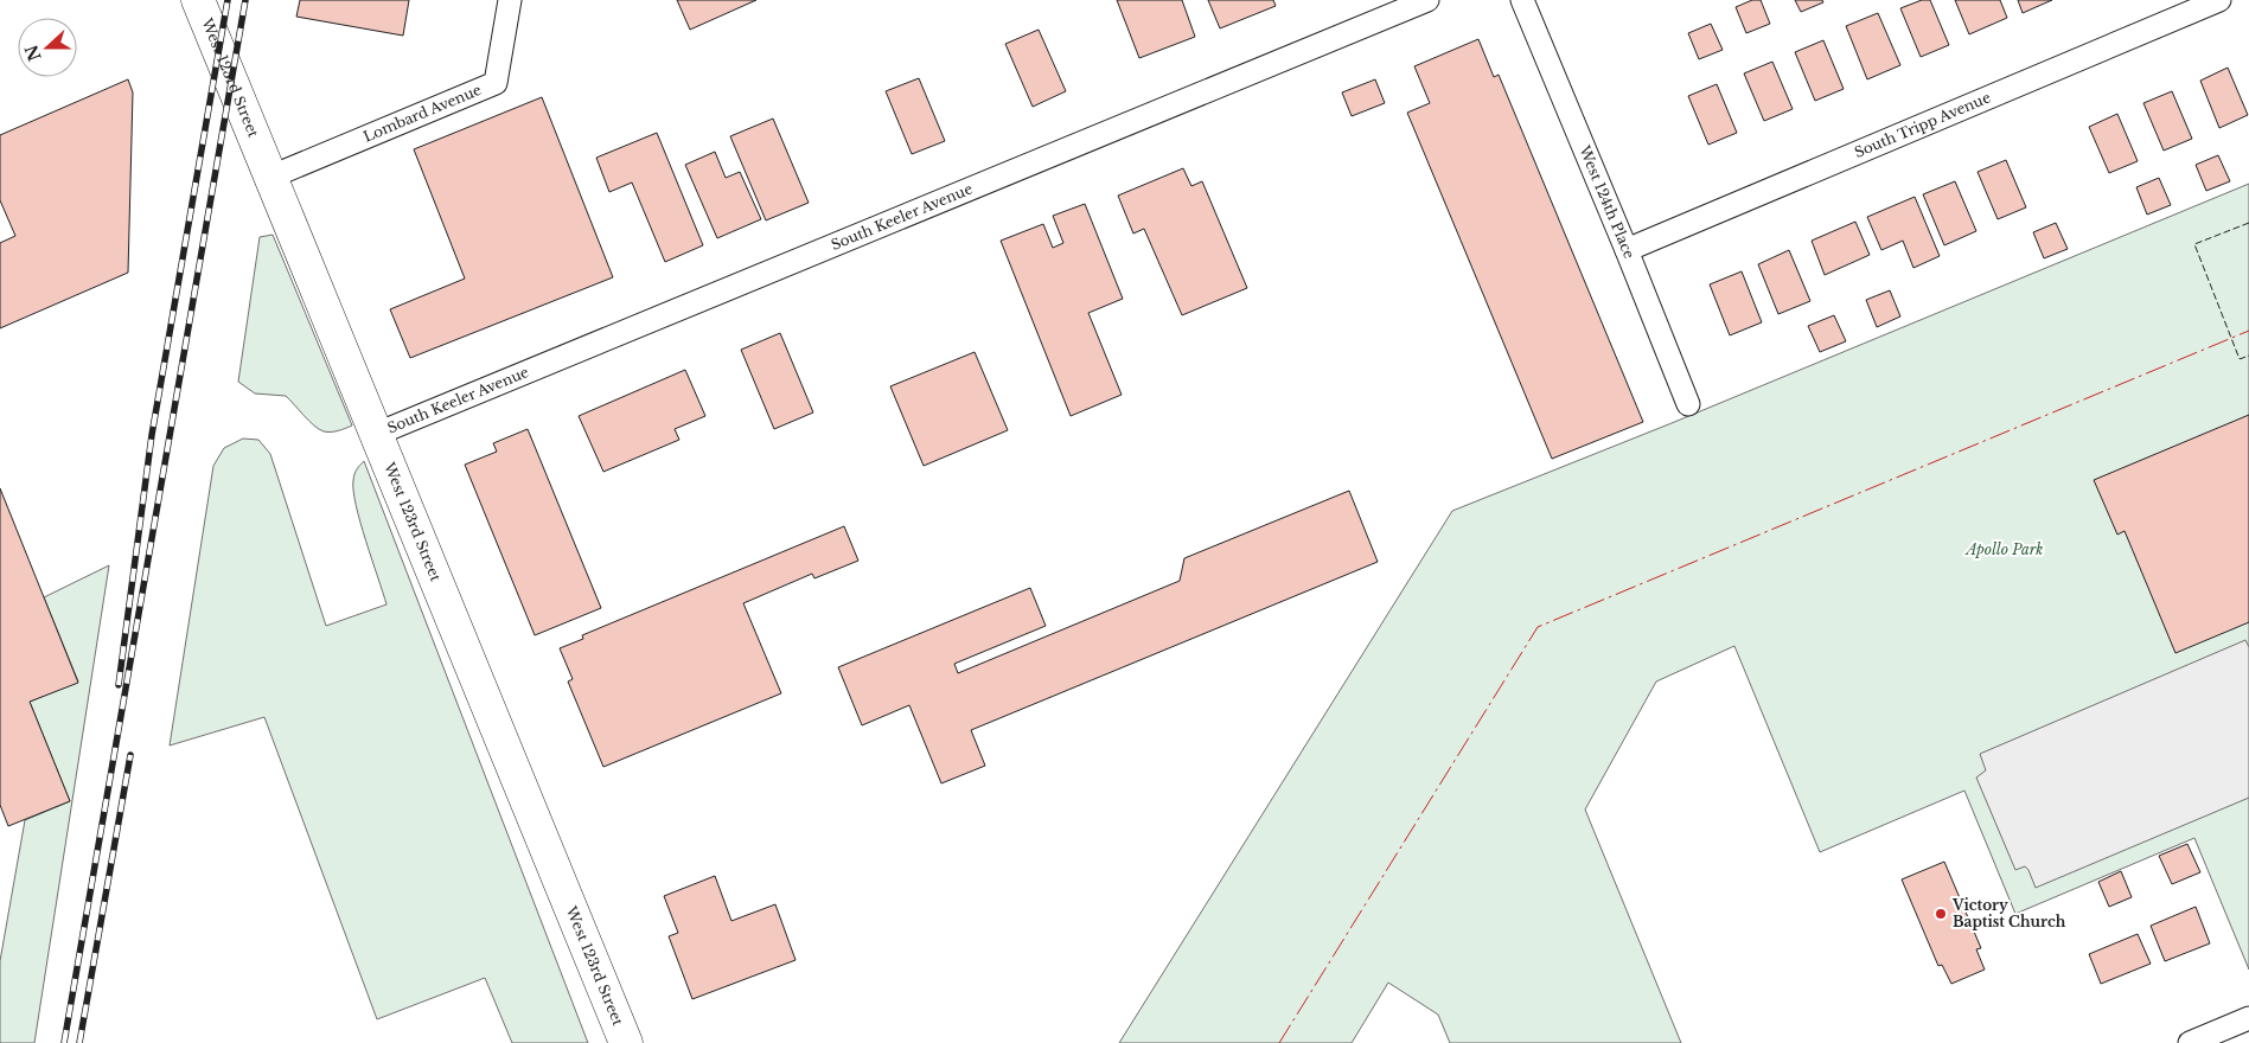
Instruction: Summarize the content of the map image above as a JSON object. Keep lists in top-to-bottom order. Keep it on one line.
{"streets":{"street":["West 123rd Street","Lombard Avenue","South Tripp Avenue","West 124th Place","South Keeler Avenue"]},"crossings":[["West 123rd Street","Lombard Avenue"],["West 123rd Street","South Keeler Avenue"],["South Tripp Avenue","West 124th Place"]],"parks":["Apollo Park"],"places":["Victory Baptist Church"],"north":"left"}
